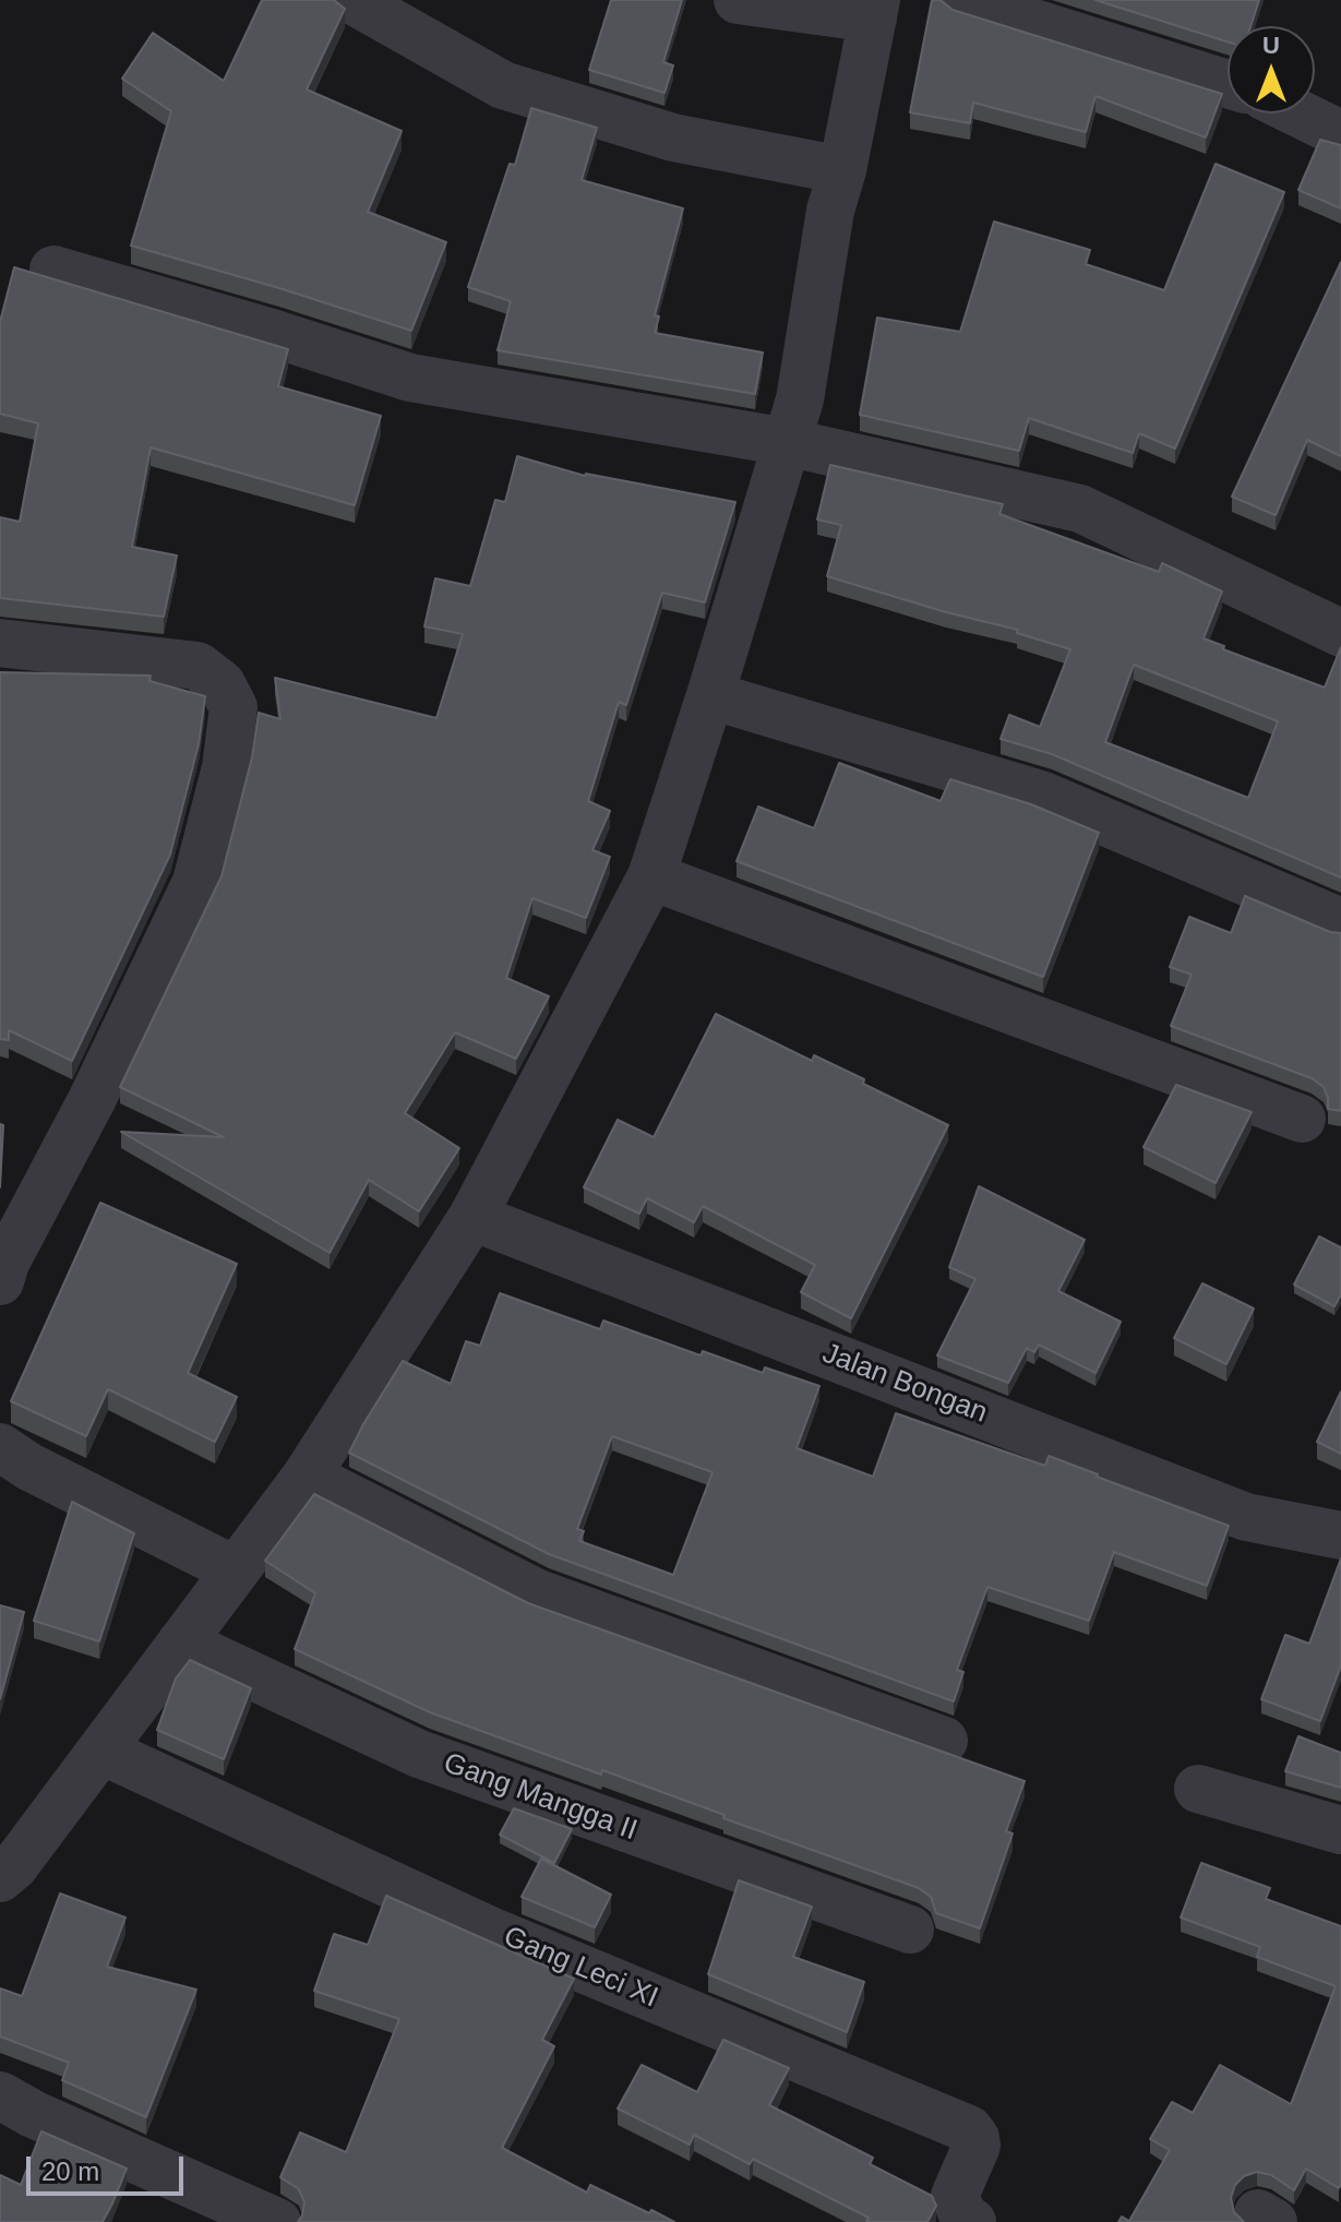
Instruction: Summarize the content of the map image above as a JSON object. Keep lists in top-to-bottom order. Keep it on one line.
{"streets":{"street":["Jalan Bongan","Gang Mangga II","Gang Leci XI"]},"scale_bar":"20 m","north":"top"}
